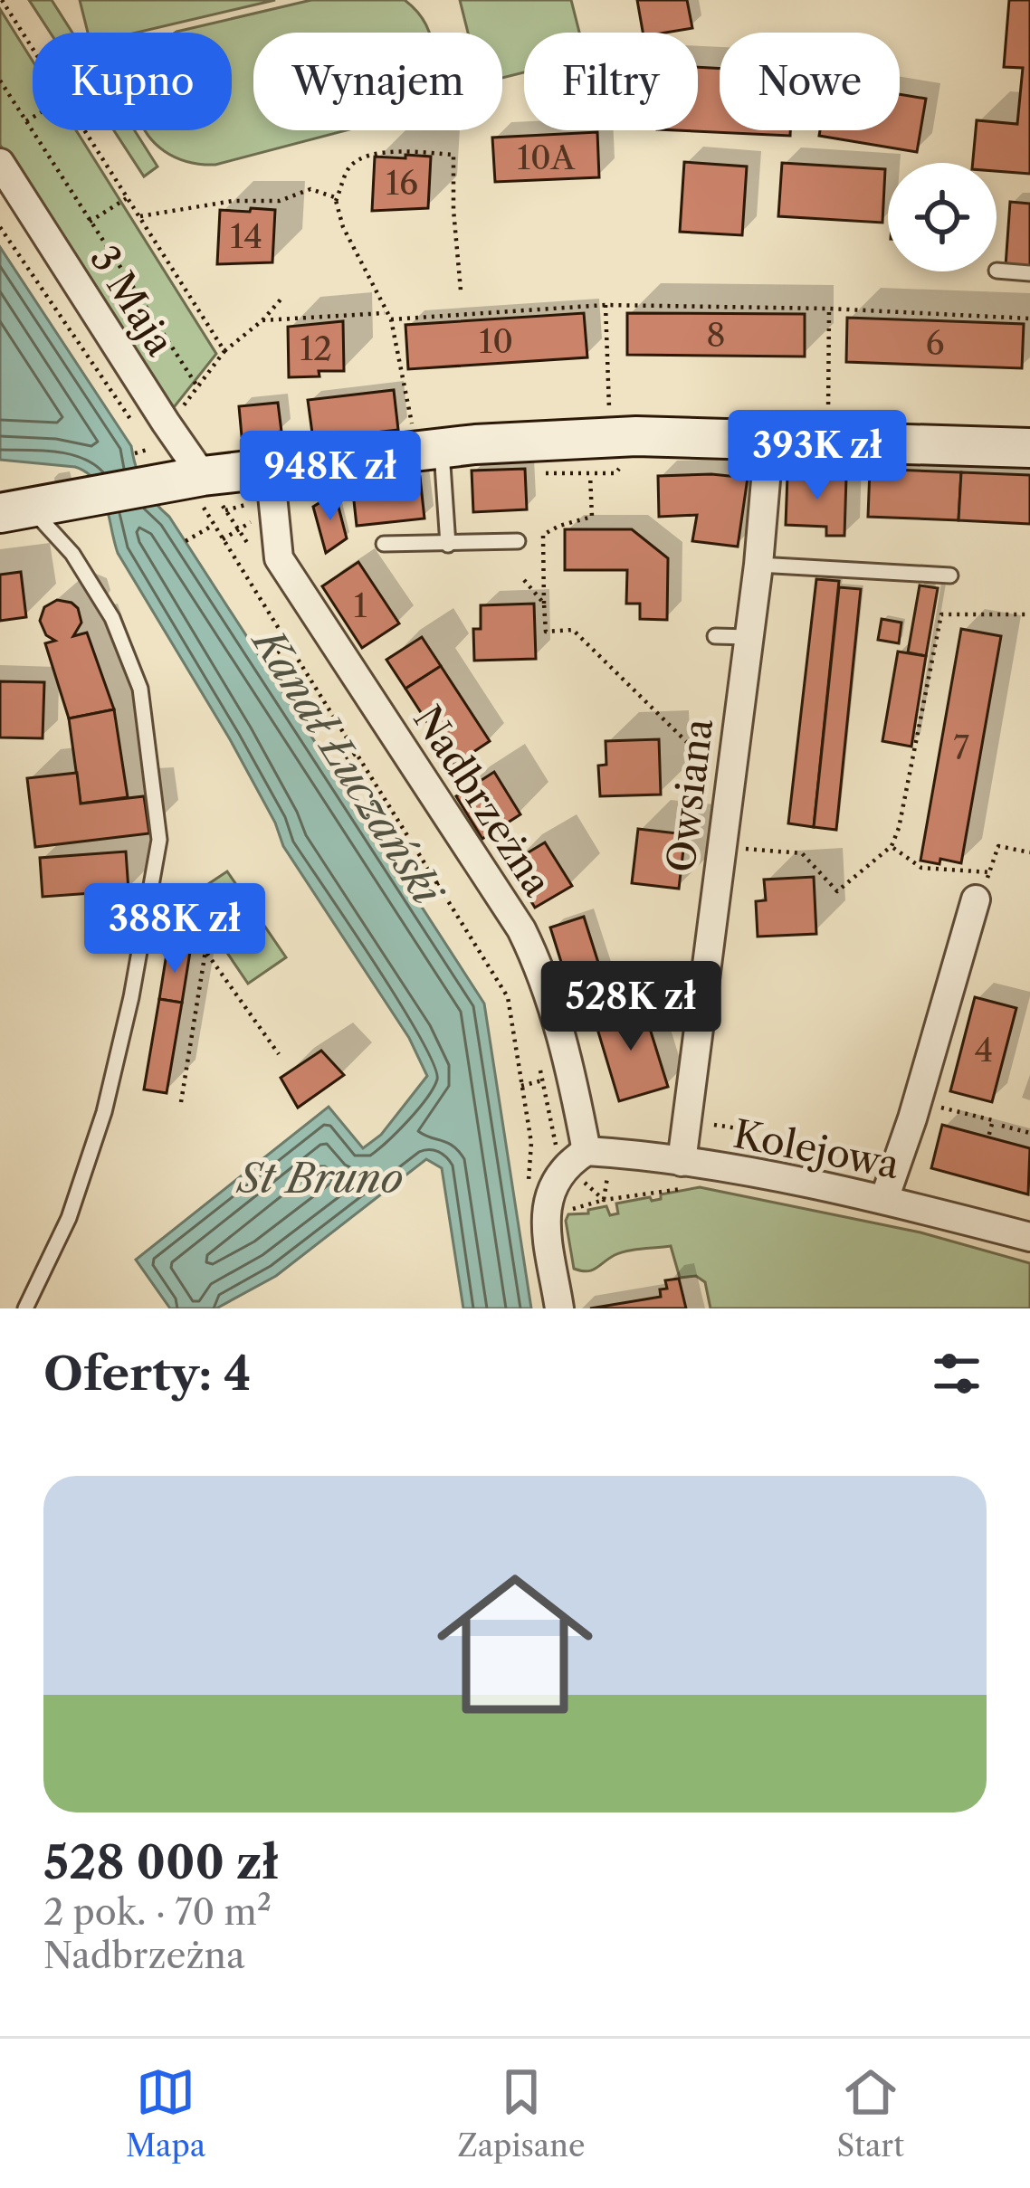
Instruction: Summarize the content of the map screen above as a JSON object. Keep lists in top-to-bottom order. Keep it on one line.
{"streets":{"street":["3 Maja","Owsiana","Nadbrzeżna","Kolejowa"]},"crossings":[["Owsiana","Kolejowa"],["Nadbrzeżna","Kolejowa"]],"water":["Kanał Łuczański","St Bruno"],"house_numbers":["10A","16","14","8","10","6","12","1","7","4"],"page":{"chip":["Kupno","Wynajem","Filtry","Nowe"],"price":["393K zł","948K zł","388K zł","528K zł"],"heading":"Oferty: 4","list":[{"name":"528 000 zł","note":"2 pok. · 70 m² · Nadbrzeżna"}],"tabs":["Mapa","Zapisane","Start"]}}
